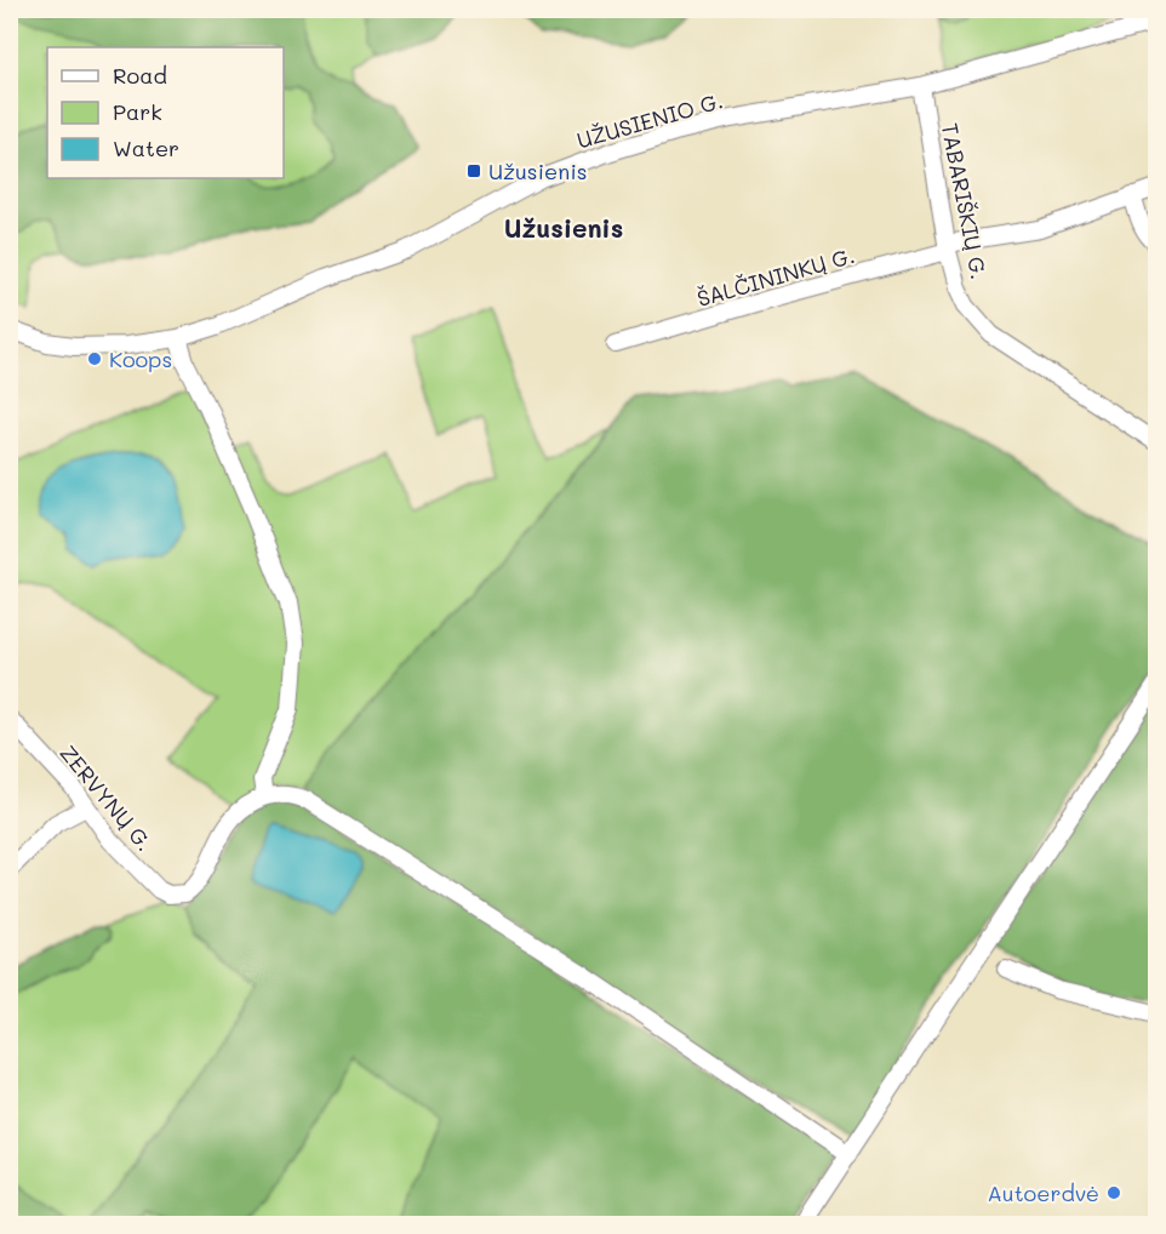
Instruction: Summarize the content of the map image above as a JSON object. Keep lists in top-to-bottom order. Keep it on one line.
{"streets":{"street":["UŽUSIENIO G.","TABARIŠKIŲ G.","ŠALČININKŲ G.","ZERVYNŲ G."]},"crossings":[["UŽUSIENIO G.","TABARIŠKIŲ G."],["TABARIŠKIŲ G.","ŠALČININKŲ G."]],"districts":["Užusienis"],"places":{"transit":["Užusienis"],"other":["Koops","Autoerdvė"]},"legend":["Road","Park","Water"]}
